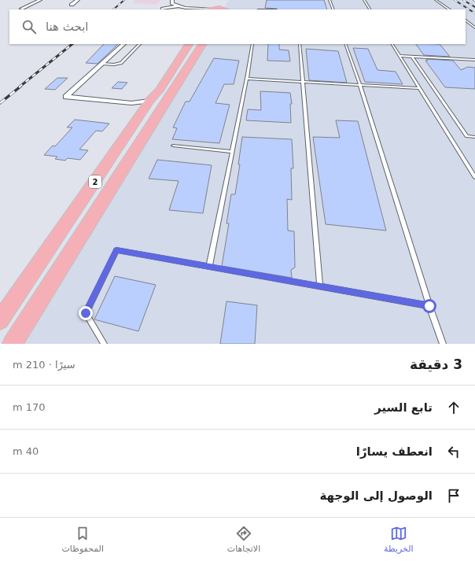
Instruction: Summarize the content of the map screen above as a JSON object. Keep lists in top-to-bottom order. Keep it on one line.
{"streets":{"main road":["2"]},"page":{"search":"ابحث هنا","heading":["3 دقيقة","سيرًا · 210 m"],"list":[["تابع السير","170 m"],["انعطف يسارًا","40 m"],"الوصول إلى الوجهة"],"nav":["الخريطة","الاتجاهات","المحفوظات"]}}
